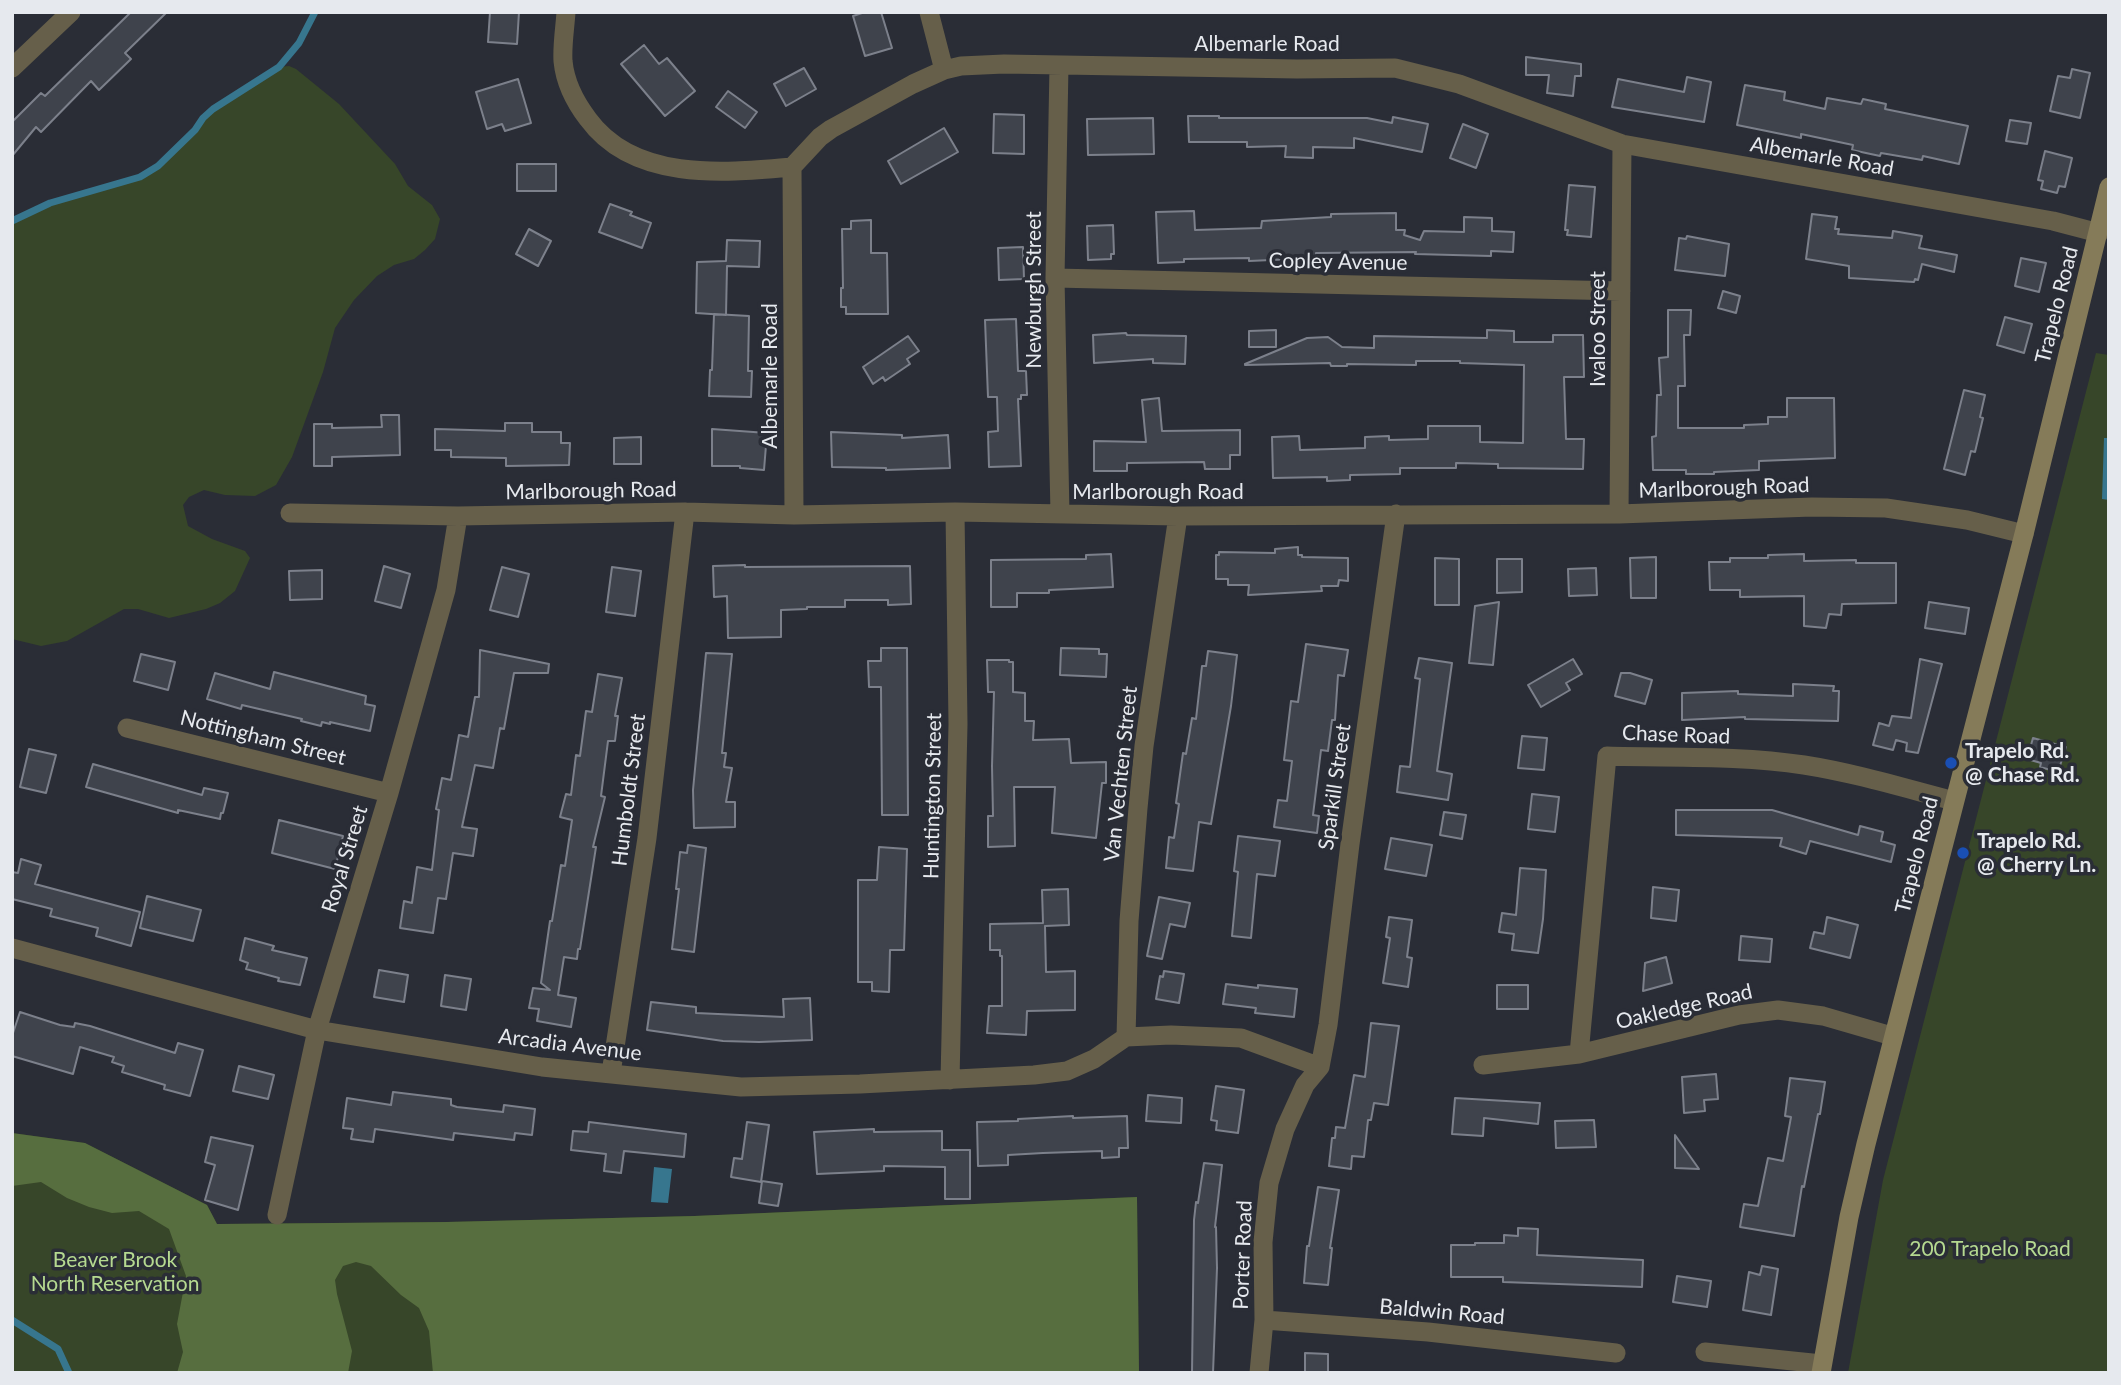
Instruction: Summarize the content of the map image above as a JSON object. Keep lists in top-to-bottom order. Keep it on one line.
{"streets":{"main road":["Trapelo Road"],"street":["Albemarle Road","Copley Avenue","Newburgh Street","Ivaloo Street","Marlborough Road","Chase Road","Nottingham Street","Van Vechten Street","Sparkill Street","Humboldt Street","Huntington Street","Royal Street","Oakledge Road","Arcadia Avenue","Porter Road","Baldwin Road"]},"crossings":[["Albemarle Road","Newburgh Street"],["Albemarle Road","Trapelo Road"],["Albemarle Road","Ivaloo Street"],["Albemarle Road","Marlborough Road"],["Copley Avenue","Newburgh Street"],["Copley Avenue","Ivaloo Street"],["Newburgh Street","Marlborough Road"],["Trapelo Road","Marlborough Road"],["Trapelo Road","Chase Road"],["Trapelo Road","Oakledge Road"],["Ivaloo Street","Marlborough Road"],["Marlborough Road","Van Vechten Street"],["Marlborough Road","Sparkill Street"],["Marlborough Road","Humboldt Street"],["Marlborough Road","Huntington Street"],["Marlborough Road","Royal Street"],["Chase Road","Oakledge Road"],["Nottingham Street","Royal Street"],["Van Vechten Street","Arcadia Avenue"],["Sparkill Street","Porter Road"],["Humboldt Street","Arcadia Avenue"],["Huntington Street","Arcadia Avenue"],["Royal Street","Arcadia Avenue"],["Porter Road","Baldwin Road"]],"parks":["200 Trapelo Road","Beaver Brook North Reservation"],"places":["Trapelo Rd. @ Chase Rd.","Trapelo Rd. @ Cherry Ln."]}
